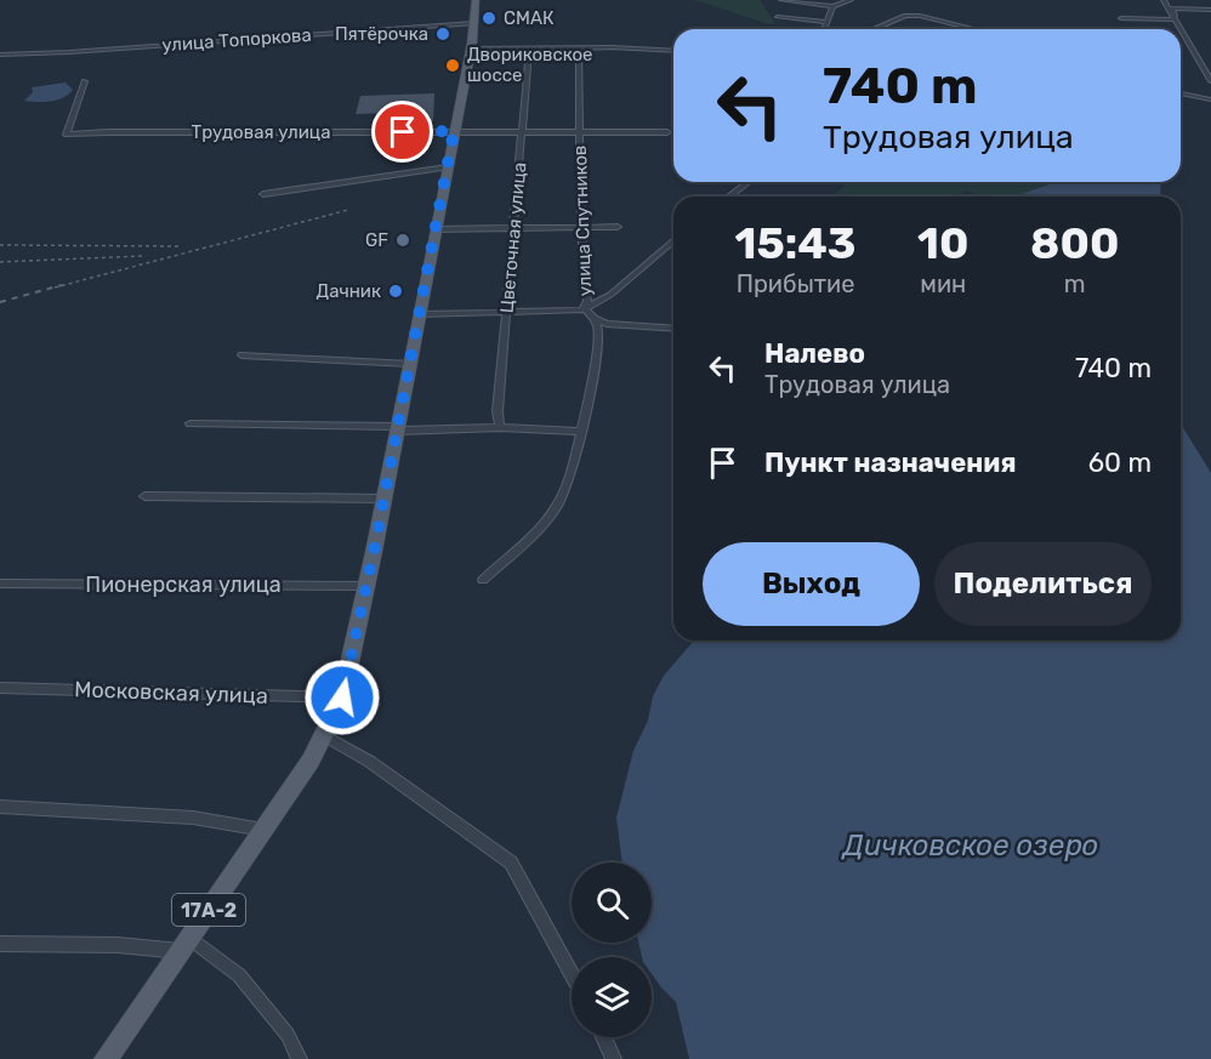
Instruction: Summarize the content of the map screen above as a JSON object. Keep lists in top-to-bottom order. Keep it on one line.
{"streets":{"main road":["17А-2"],"street":["улица Топоркова","Трудовая улица","улица Спутников","Цветочная улица","Пионерская улица","Московская улица"]},"crossings":[["Трудовая улица","улица Спутников"],["Трудовая улица","Цветочная улица"],["Трудовая улица","17А-2"],["Пионерская улица","17А-2"],["Московская улица","17А-2"]],"water":["Дичковское озеро"],"places":["СМАК","Пятёрочка","Двориковское шоссе","GF","Дачник"],"page":{"turn":["740 m","Трудовая улица"],"eta":["15:43","Прибытие","10","мин","800","m"],"list":[{"name":"Налево","note":"Трудовая улица","value":"740 m"},{"name":"Пункт назначения","value":"60 m"}],"buttons":["Выход","Поделиться"]}}
